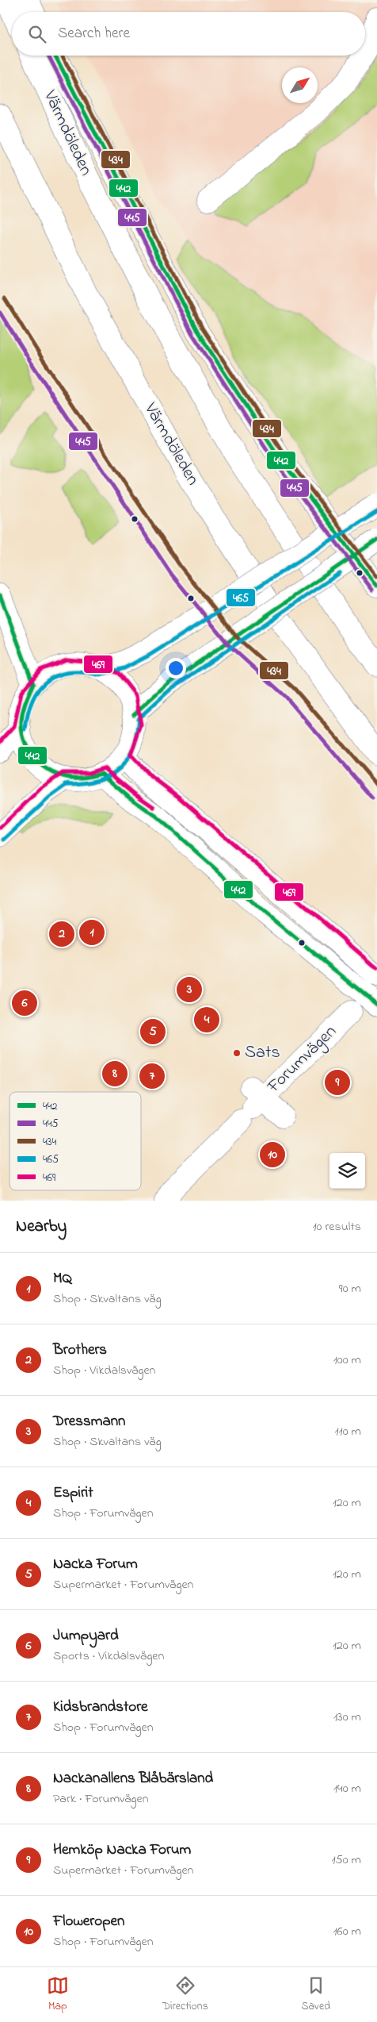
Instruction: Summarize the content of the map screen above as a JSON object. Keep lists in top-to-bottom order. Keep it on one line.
{"streets":{"main road":["Värmdöleden","Forumvägen"]},"places":["Sats"],"lines":["transit line 442","transit line 445","transit line 434","transit line 465","transit line 469"],"legend":["442","445","434","465","469"],"north":"top right","page":{"search":"Search here","pins":["1","2","3","6","4","5","8","7","9","10"],"heading":["Nearby","10 results"],"list":[{"mark":"1","name":"MQ","note":"Shop · Skvaltans väg","value":"90 m"},{"mark":"2","name":"Brothers","note":"Shop · Vikdalsvägen","value":"100 m"},{"mark":"3","name":"Dressmann","note":"Shop · Skvaltans väg","value":"110 m"},{"mark":"4","name":"Espirit","note":"Shop · Forumvägen","value":"120 m"},{"mark":"5","name":"Nacka Forum","note":"Supermarket · Forumvägen","value":"120 m"},{"mark":"6","name":"Jumpyard","note":"Sports · Vikdalsvägen","value":"120 m"},{"mark":"7","name":"Kidsbrandstore","note":"Shop · Forumvägen","value":"130 m"},{"mark":"8","name":"Nackanallens Blåbärsland","note":"Park · Forumvägen","value":"140 m"},{"mark":"9","name":"Hemköp Nacka Forum","note":"Supermarket · Forumvägen","value":"150 m"},{"mark":"10","name":"Floweropen","note":"Shop · Forumvägen","value":"160 m"}],"nav":["Map","Directions","Saved"]}}
